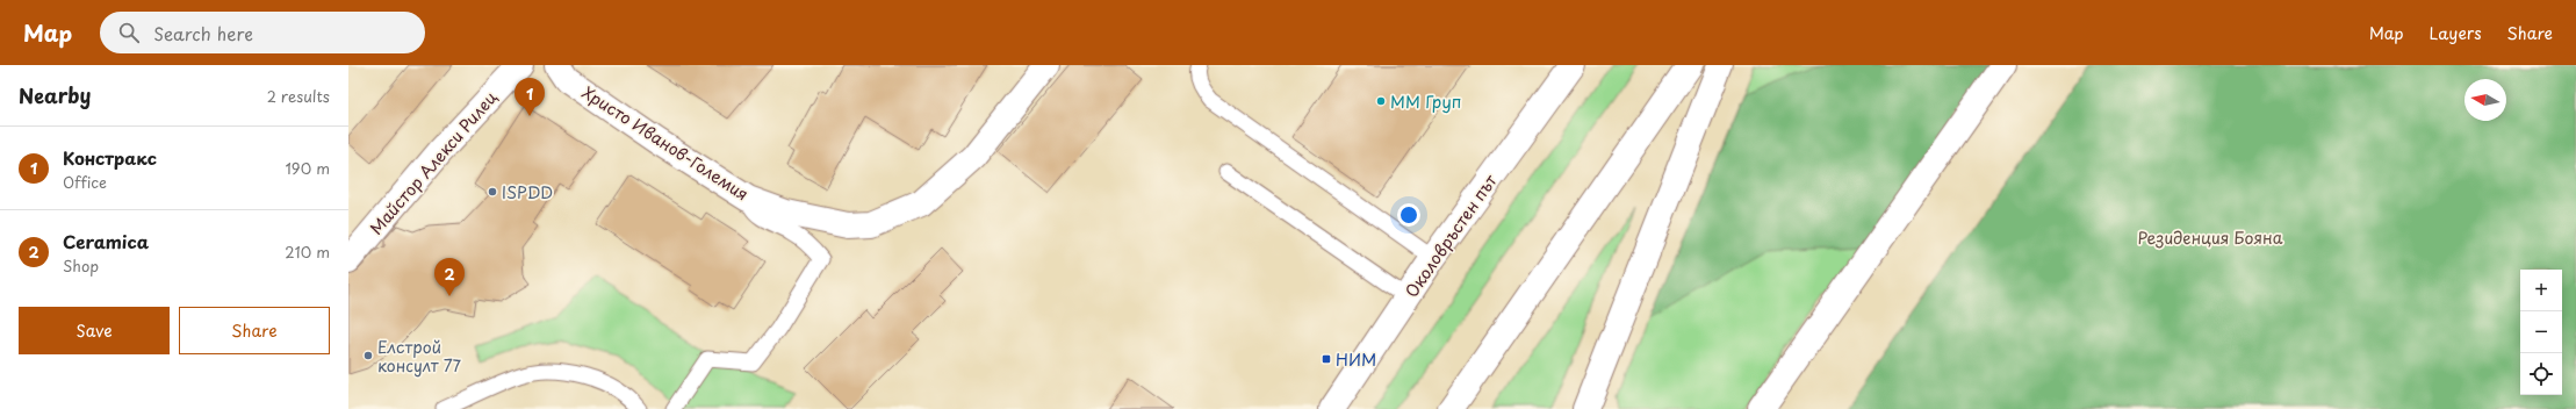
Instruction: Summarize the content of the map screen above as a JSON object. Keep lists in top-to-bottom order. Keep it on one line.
{"streets":{"main road":["Христо Иванов-Големия","Майстор Алекси Рилец","Околовръстен път"]},"parks":["Резиденция Бояна"],"places":{"other":["ММ Груп","ISPDD","Елстрой консулт 77"],"transit":["НИМ"]},"north":"left","page":{"header":"Map","search":"Search here","nav":["Map","Layers","Share"],"heading":["Nearby","2 results"],"pins":["1","2"],"list":[{"mark":"1","name":"Констракс","note":"Office","value":"190 m"},{"mark":"2","name":"Ceramica","note":"Shop","value":"210 m"}],"map_buttons":["+","−"],"buttons":["Save","Share"]}}
